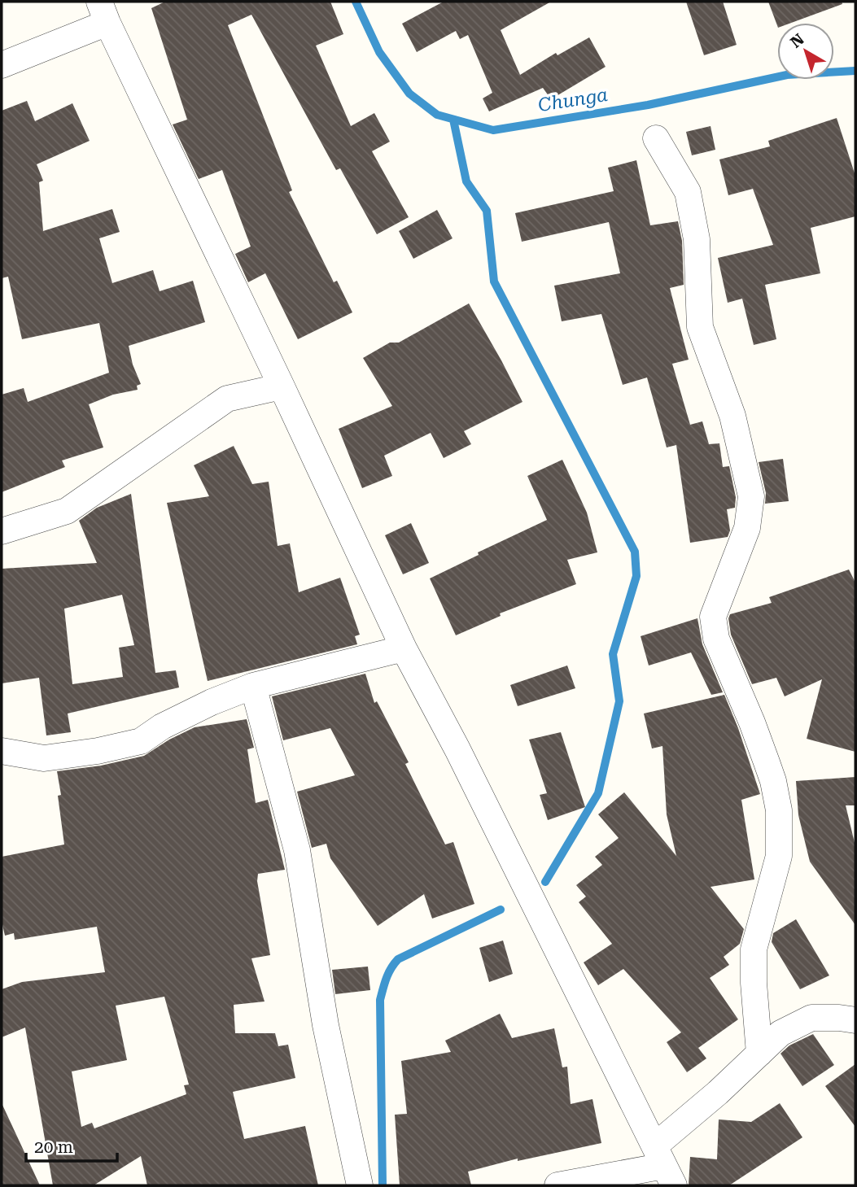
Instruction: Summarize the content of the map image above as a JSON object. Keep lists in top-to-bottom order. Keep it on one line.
{"water":["Chunga"],"scale_bar":"20 m","north":"top left"}
